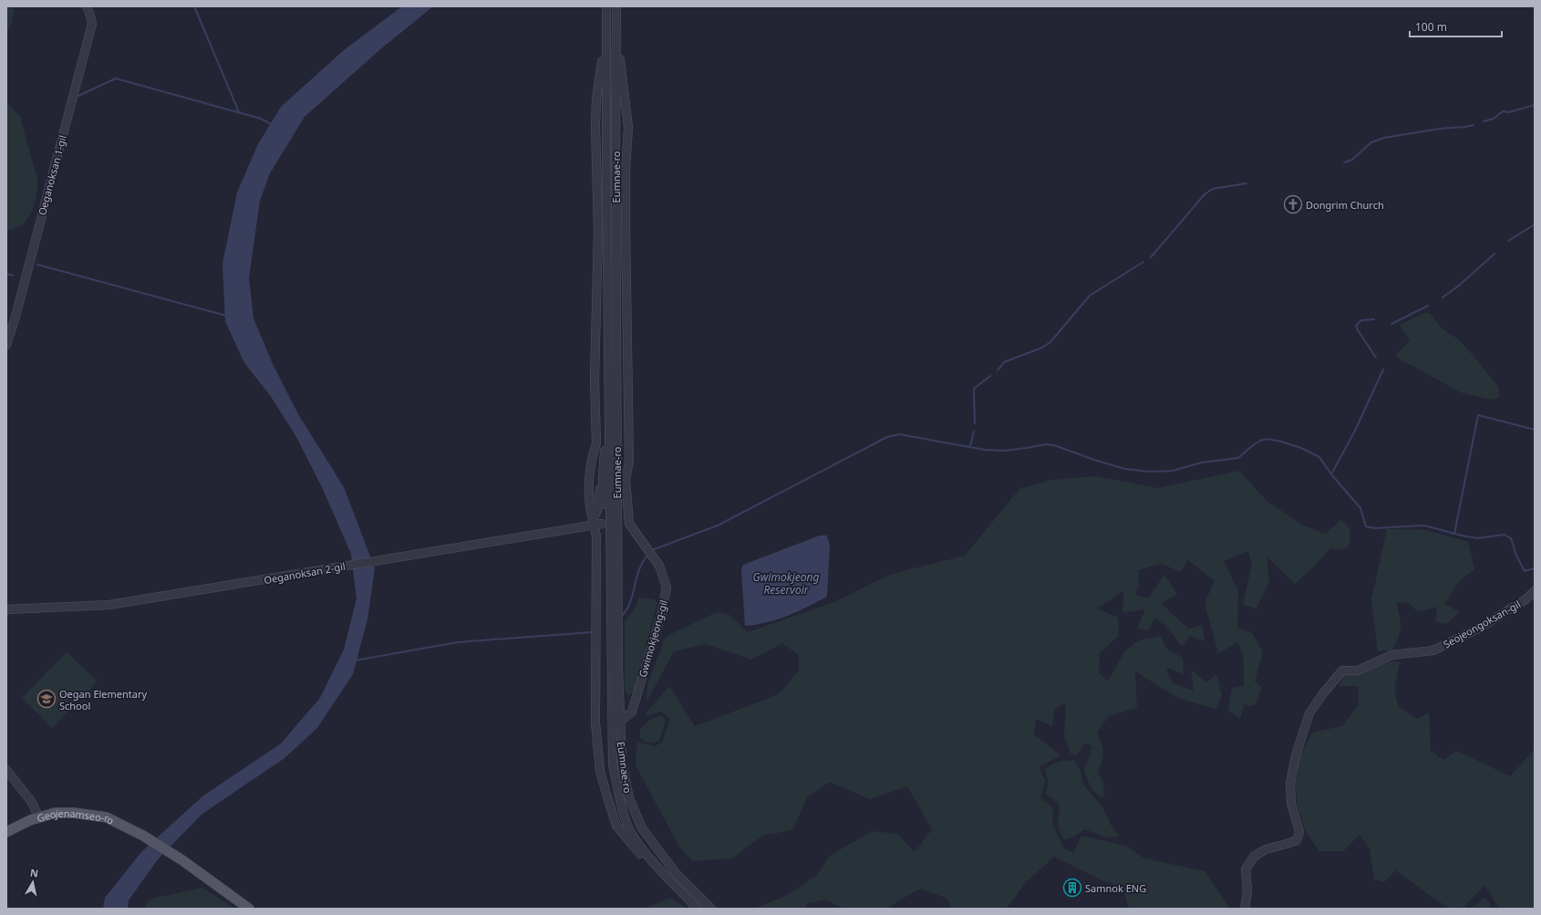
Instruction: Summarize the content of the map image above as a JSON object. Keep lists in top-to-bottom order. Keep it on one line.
{"streets":{"main road":["Geojenamseo-ro"],"street":["Oeganoksan 1-gil","Eumnae-ro","Oeganoksan 2-gil","Seojeongoksan-gil","Gwimokjeong-gil"]},"crossings":[["Eumnae-ro","Oeganoksan 2-gil"],["Eumnae-ro","Gwimokjeong-gil"]],"water":["Gwimokjeong Reservoir"],"places":{"church":["Dongrim Church"],"school or university":["Oegan Elementary School"],"building":["Samnok ENG"]},"scale_bar":"100 m","north":"top"}
